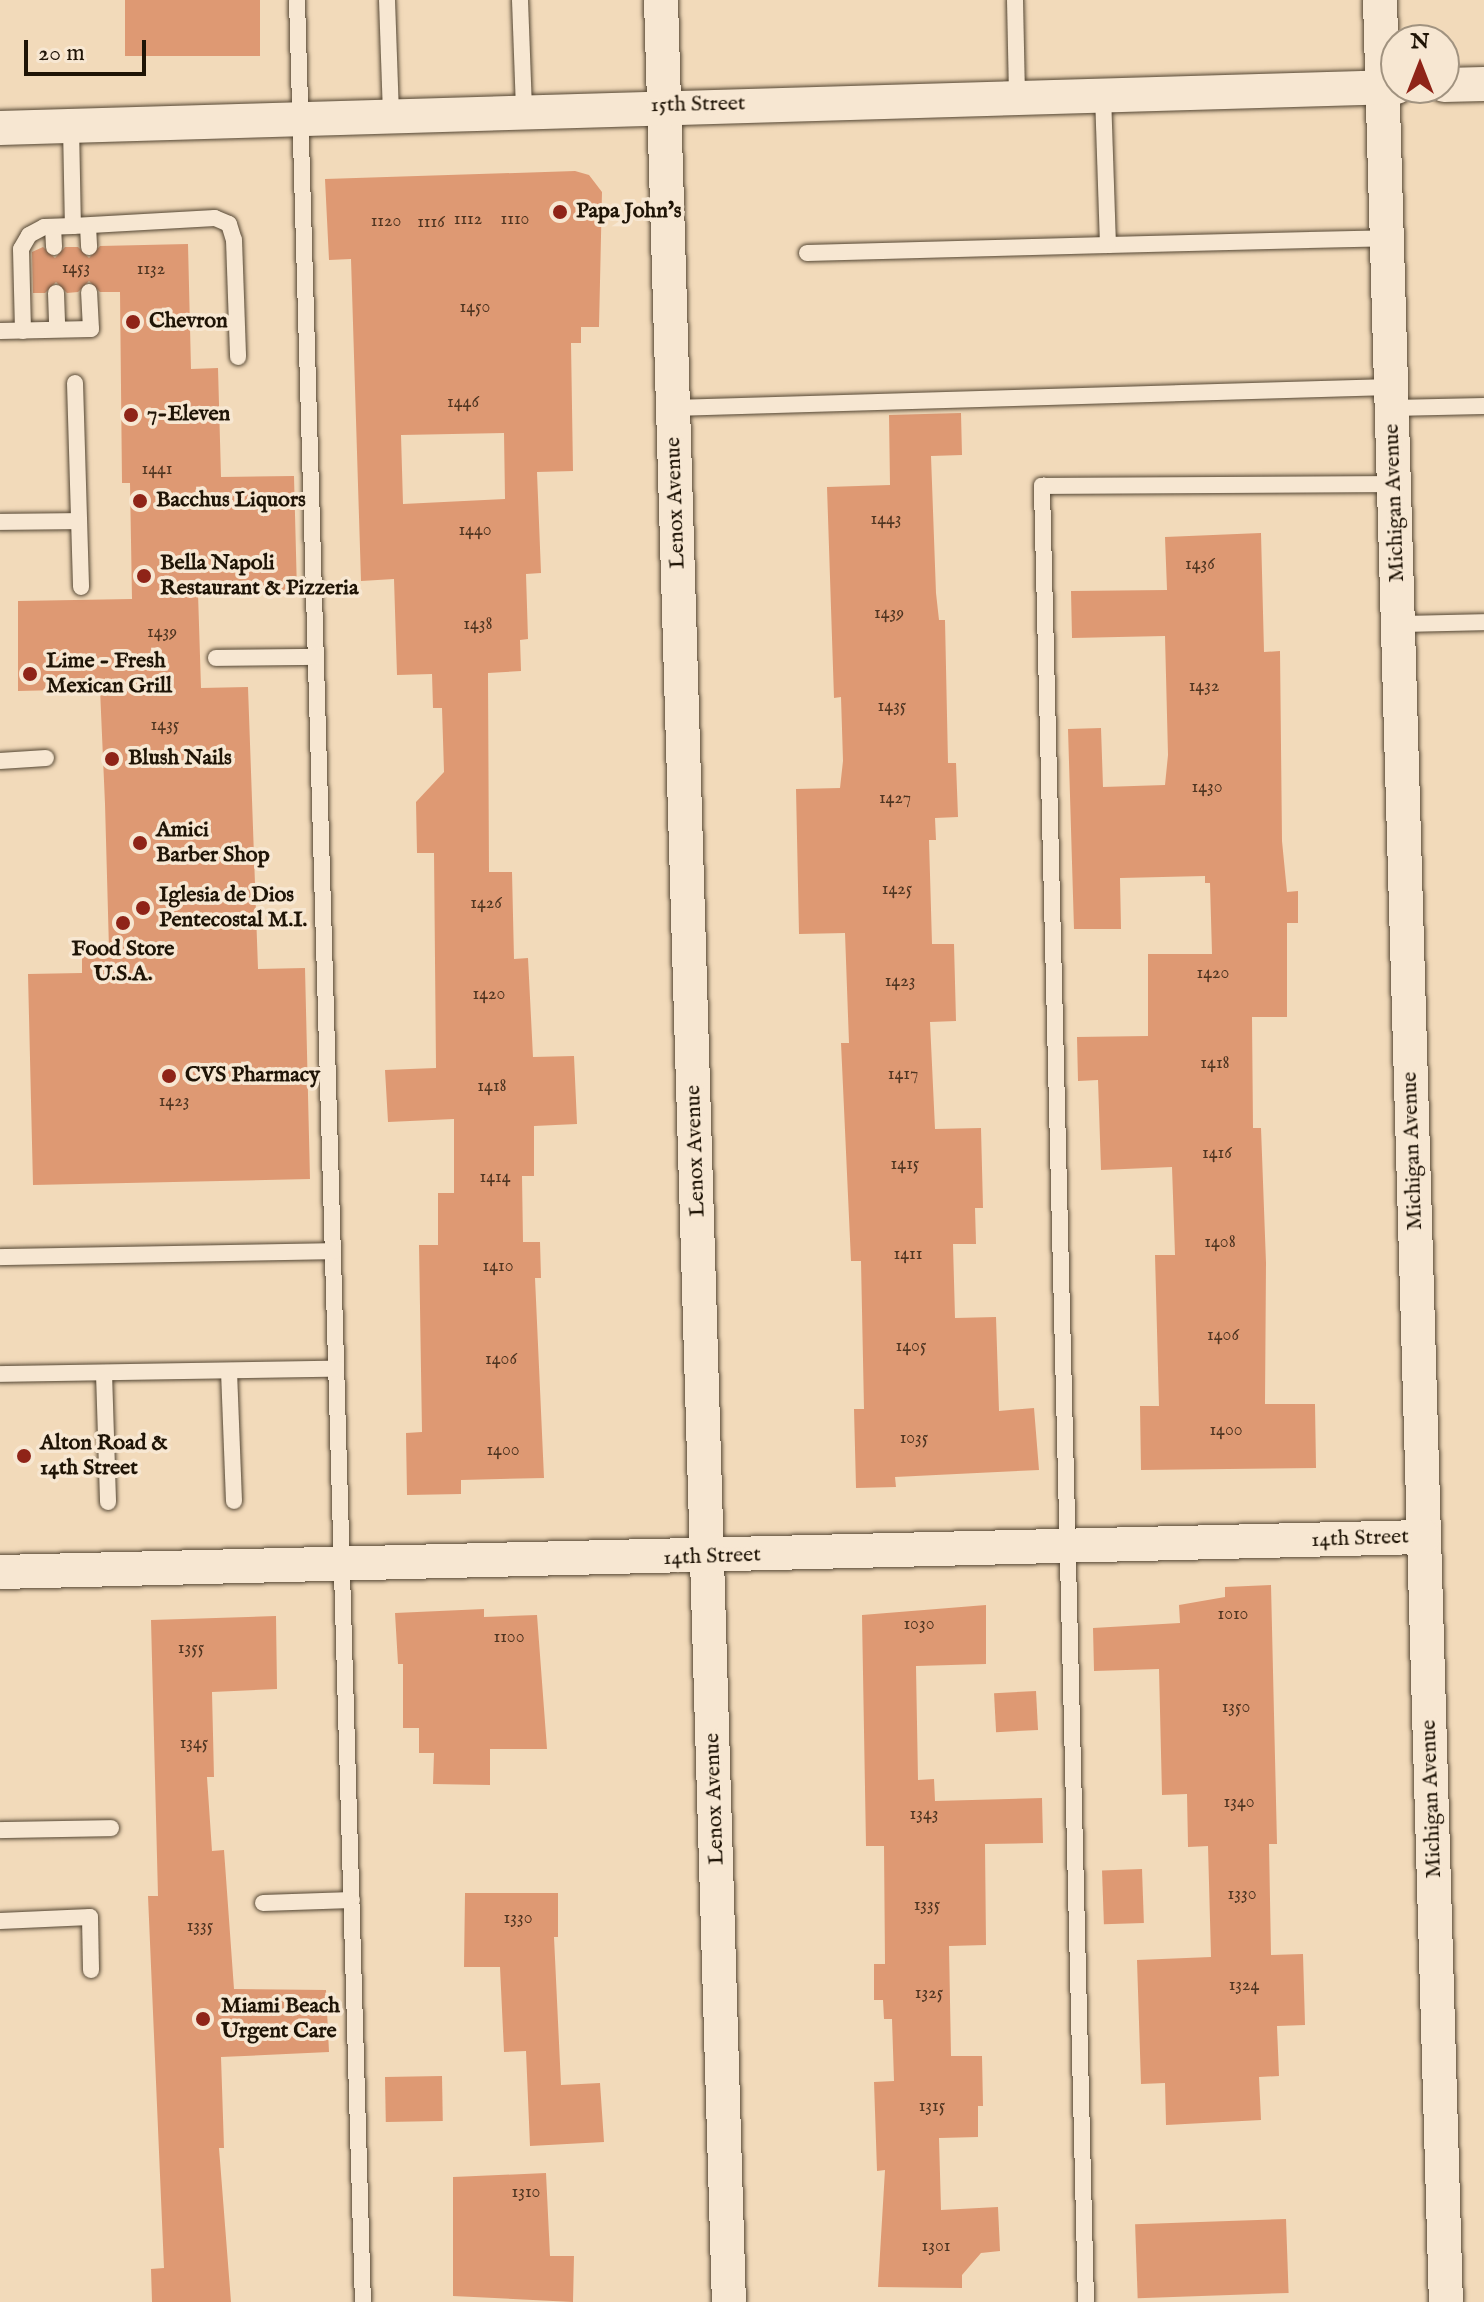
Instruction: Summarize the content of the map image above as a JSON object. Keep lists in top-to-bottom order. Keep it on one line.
{"streets":{"street":["15th Street","Lenox Avenue","Michigan Avenue","14th Street"]},"crossings":[["15th Street","Lenox Avenue"],["Lenox Avenue","14th Street"],["Michigan Avenue","14th Street"]],"places":["Papa John's","Chevron","7-Eleven","Bacchus Liquors","Bella Napoli Restaurant & Pizzeria","Lime - Fresh Mexican Grill","Blush Nails","Amici Barber Shop","Iglesia de Dios Pentecostal M.I.","Food Store U.S.A.","CVS Pharmacy","Alton Road & 14th Street","Miami Beach Urgent Care"],"house_numbers":["1112","1110","1120","1116","1453","1132","1450","1446","1441","1443","1440","1436","1439","1438","1439","1432","1435","1435","1430","1427","1425","1426","1420","1423","1420","1418","1417","1418","1423","1416","1415","1414","1408","1411","1410","1406","1405","1406","1400","1035","1400","1010","1030","1100","1355","1350","1345","1340","1343","1330","1335","1330","1335","1324","1325","1315","1310","1301"],"scale_bar":"20 m","north":"top"}
